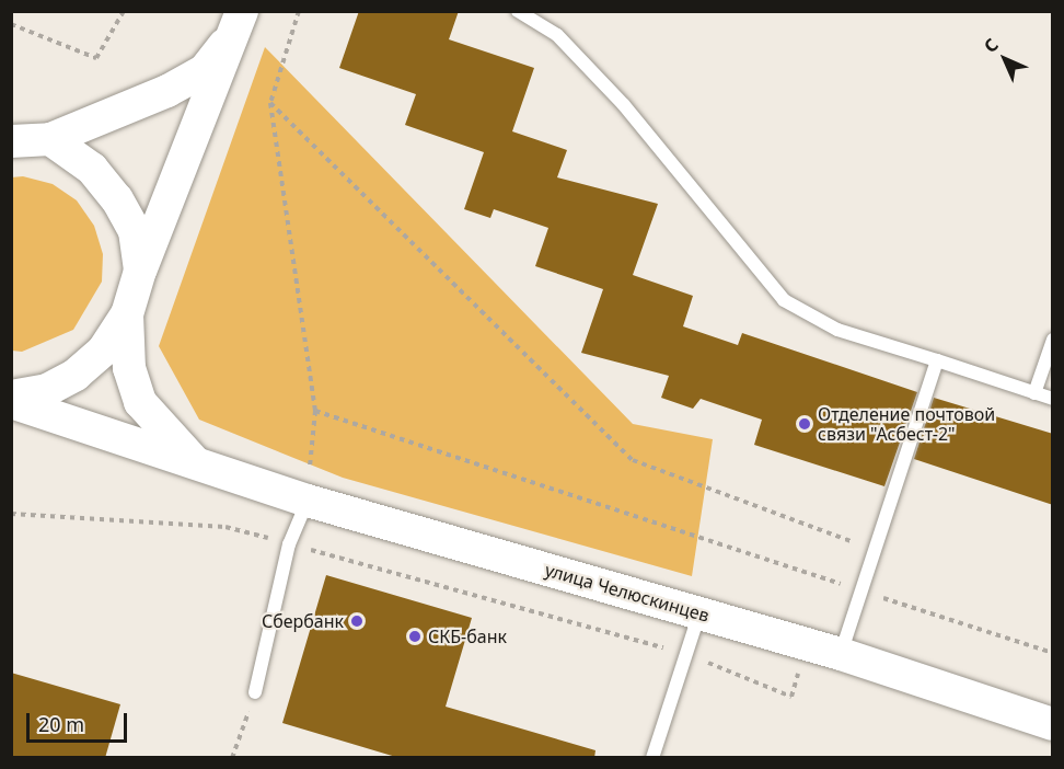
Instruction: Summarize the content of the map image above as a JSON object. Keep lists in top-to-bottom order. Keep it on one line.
{"streets":{"street":["улица Челюскинцев"]},"places":["Отделение почтовой связи \"Асбест-2\"","Сбербанк","СКБ-банк"],"scale_bar":"20 m","north":"top left"}
